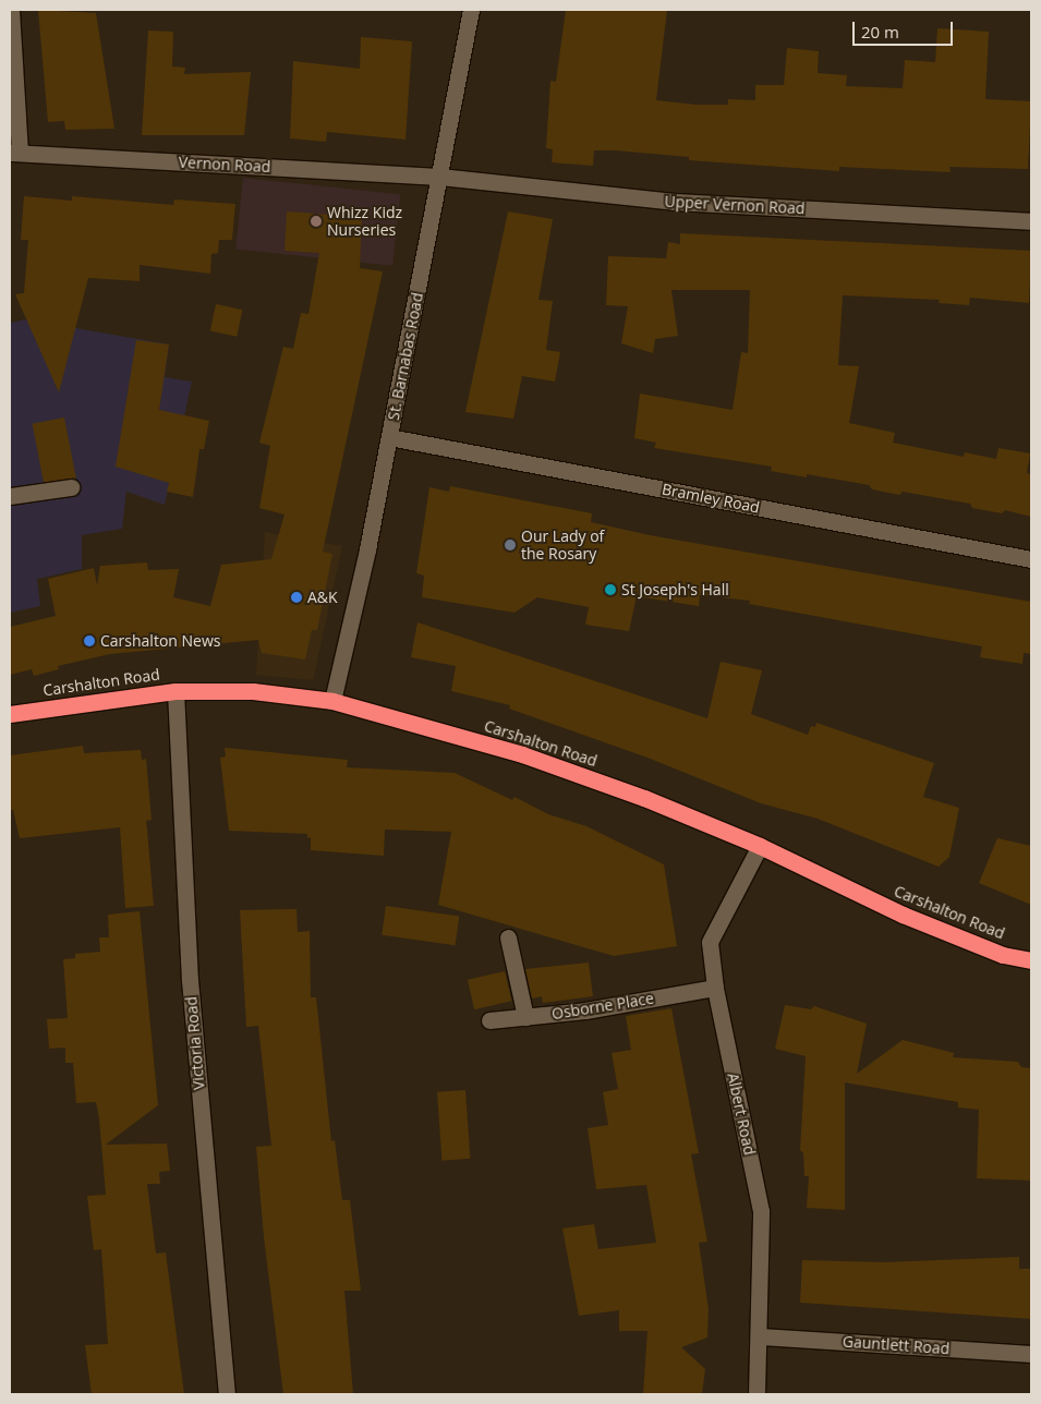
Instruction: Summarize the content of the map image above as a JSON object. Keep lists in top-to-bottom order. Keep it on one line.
{"streets":{"highway":["Carshalton Road"],"street":["Vernon Road","Upper Vernon Road","St. Barnabas Road","Bramley Road","Osborne Place","Victoria Road","Albert Road","Gauntlett Road"]},"crossings":[["Vernon Road","Upper Vernon Road"],["Vernon Road","St. Barnabas Road"],["Upper Vernon Road","St. Barnabas Road"],["St. Barnabas Road","Bramley Road"],["St. Barnabas Road","Carshalton Road"],["Carshalton Road","Victoria Road"],["Carshalton Road","Albert Road"],["Osborne Place","Albert Road"],["Albert Road","Gauntlett Road"]],"places":["Whizz Kidz Nurseries","Our Lady of the Rosary","St Joseph's Hall","A&K","Carshalton News"],"scale_bar":"20 m"}
